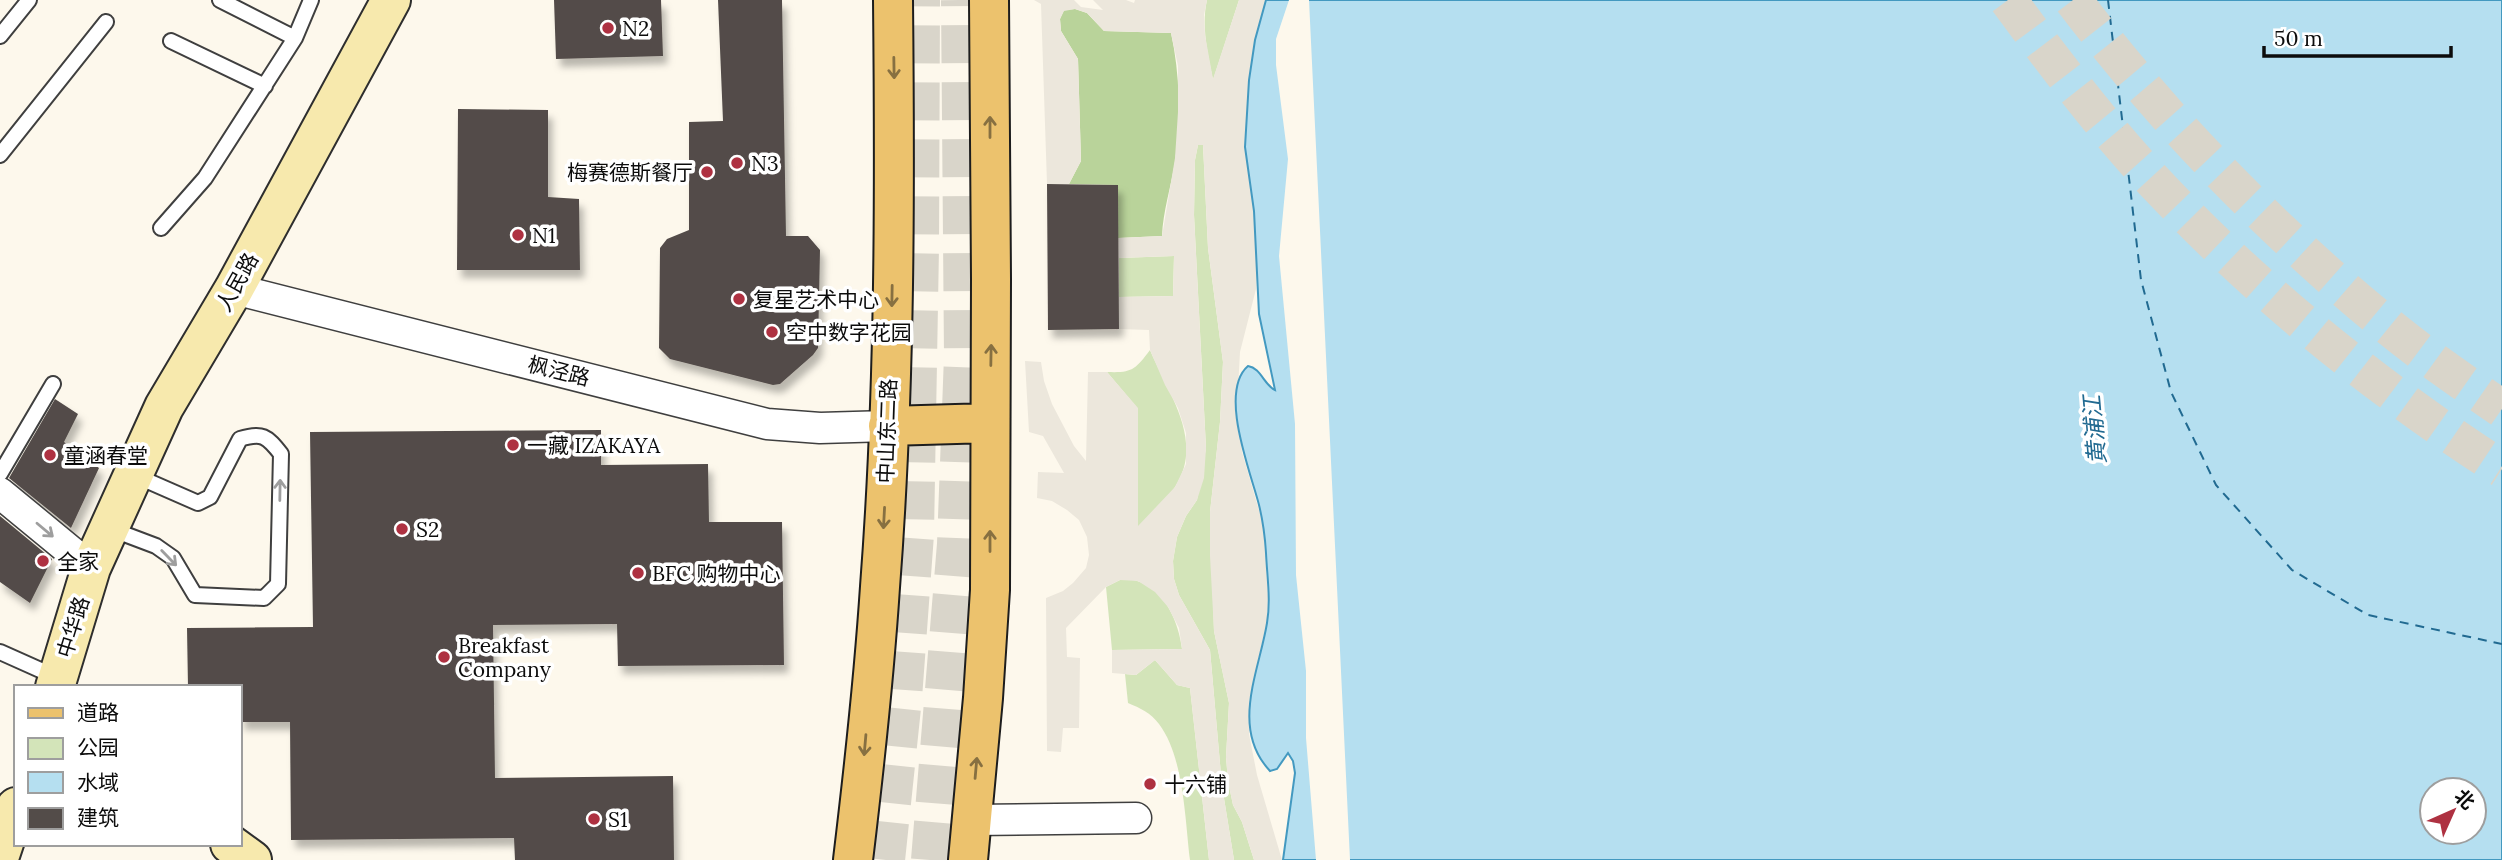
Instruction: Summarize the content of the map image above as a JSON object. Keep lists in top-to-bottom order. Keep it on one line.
{"streets":{"main road":["中山东二路"],"street":["人民路","枫泾路","中华路"]},"crossings":[["人民路","枫泾路"],["人民路","中华路"],["枫泾路","中山东二路"]],"water":["黄浦江"],"places":["N2","N3","梅赛德斯餐厅","N1","复星艺术中心","空中数字花园","一藏 IZAKAYA","童涵春堂","S2","全家","BFC 购物中心","Breakfast Company","十六铺","S1"],"legend":["道路","公园","水域","建筑"],"scale_bar":"50 m","north":"top right"}
